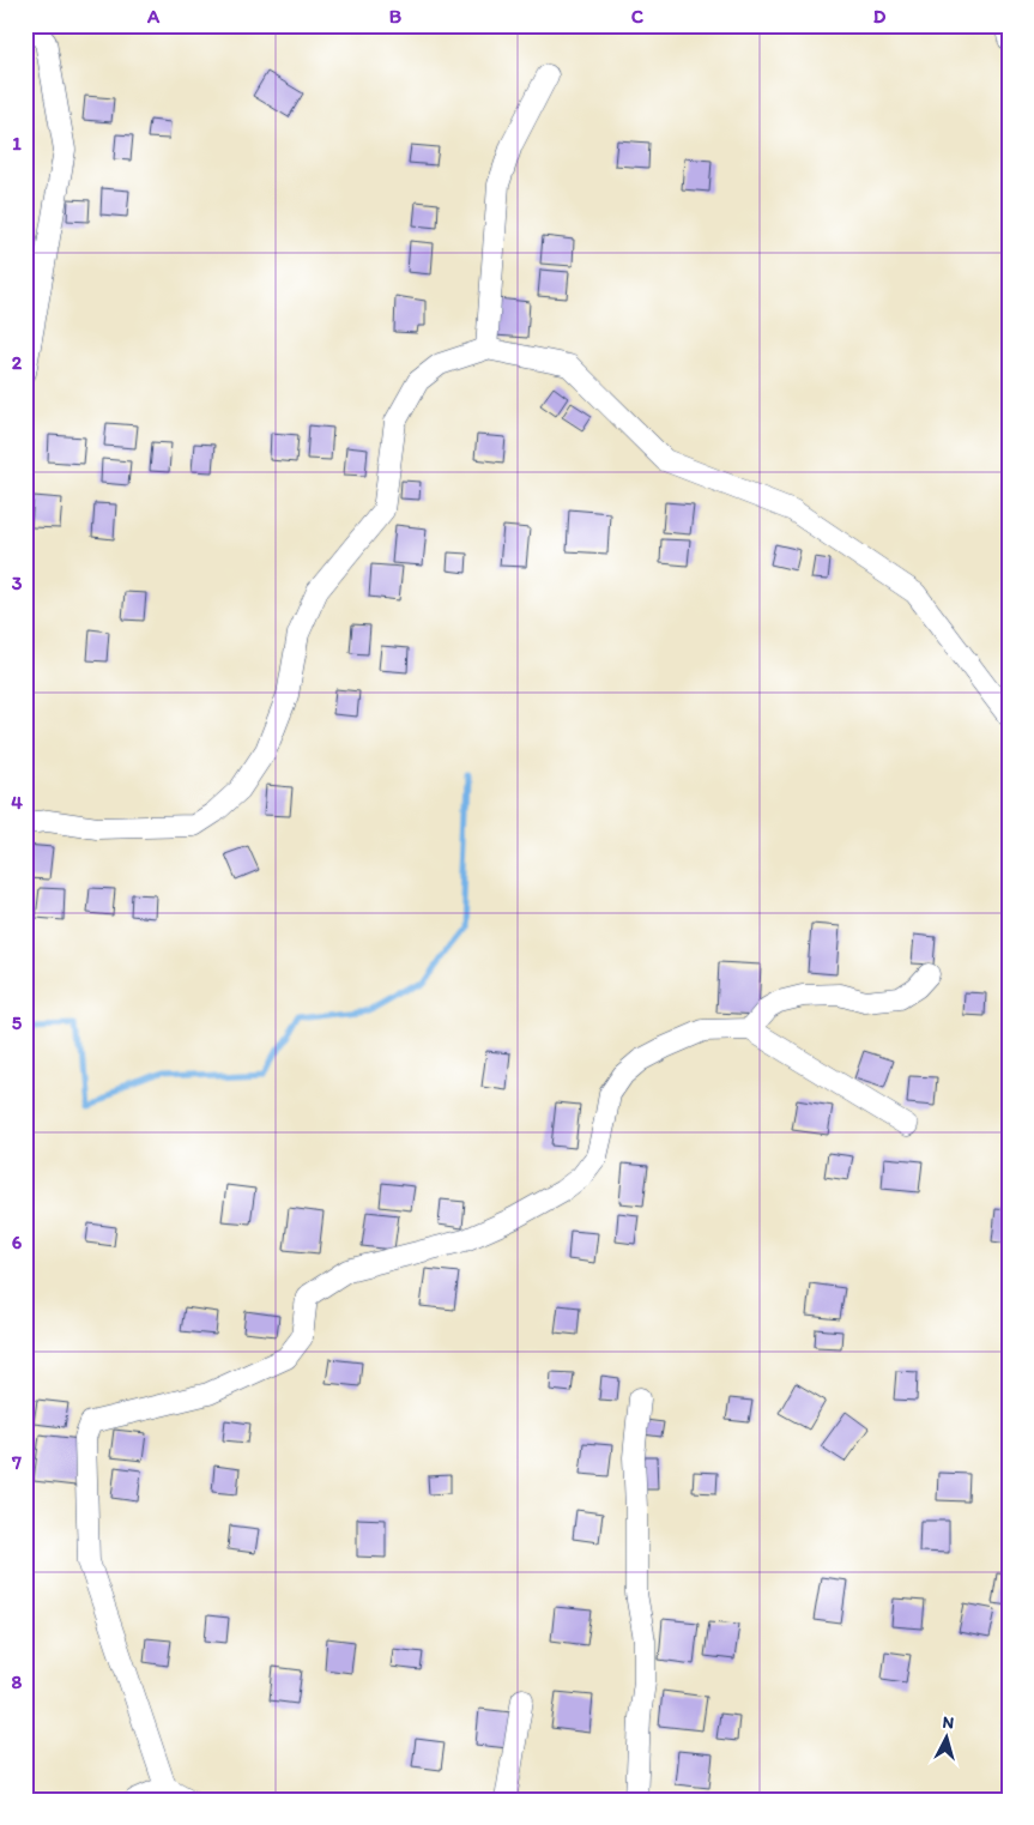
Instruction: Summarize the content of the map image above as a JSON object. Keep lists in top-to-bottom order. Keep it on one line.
{"north":"top","grid":{"columns":["A","B","C","D"],"rows":["1","2","3","4","5","6","7","8"]}}
